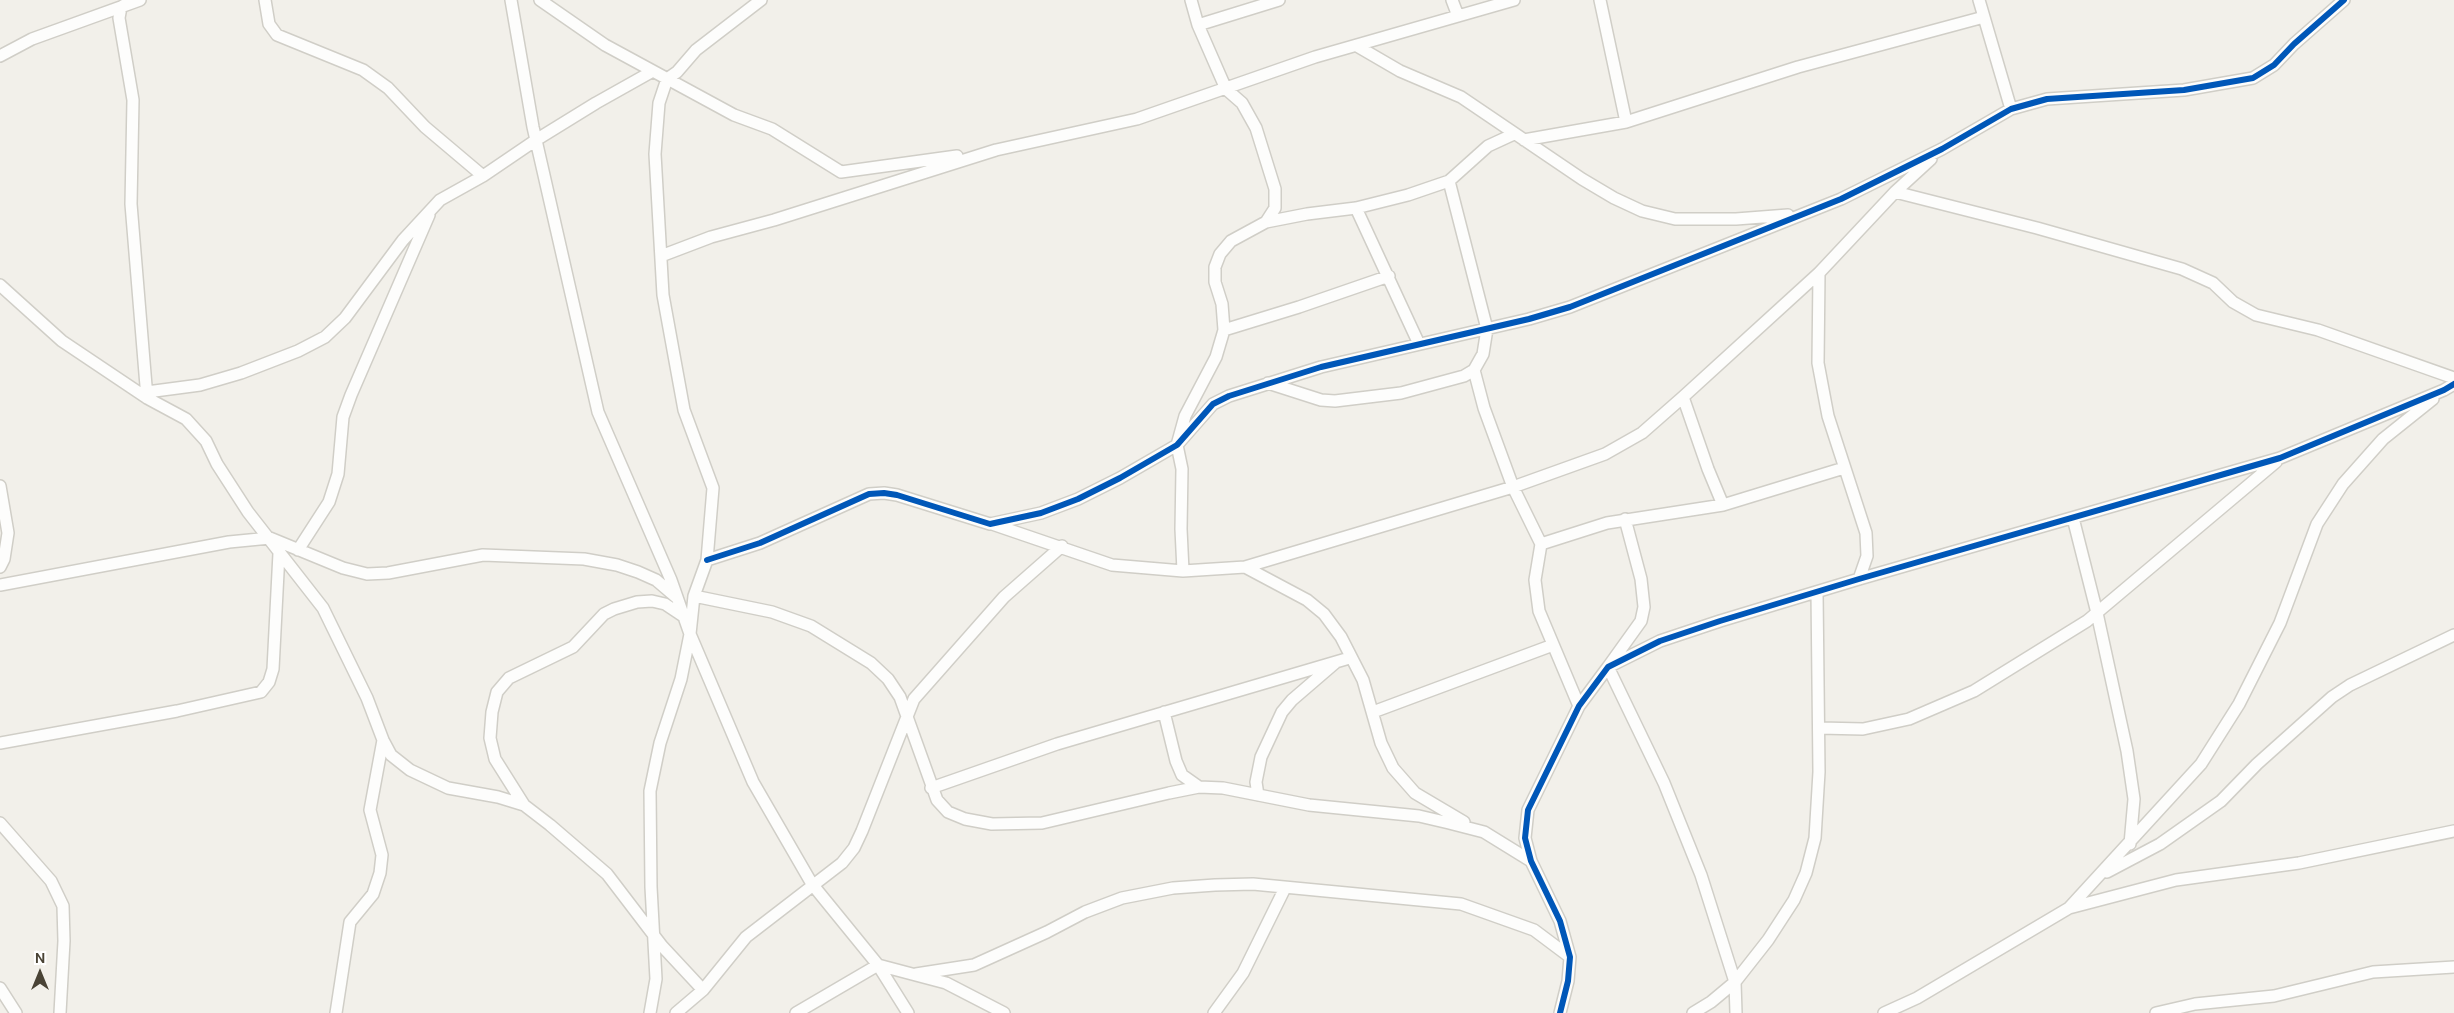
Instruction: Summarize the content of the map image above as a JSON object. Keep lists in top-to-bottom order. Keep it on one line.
{"north":"top"}
